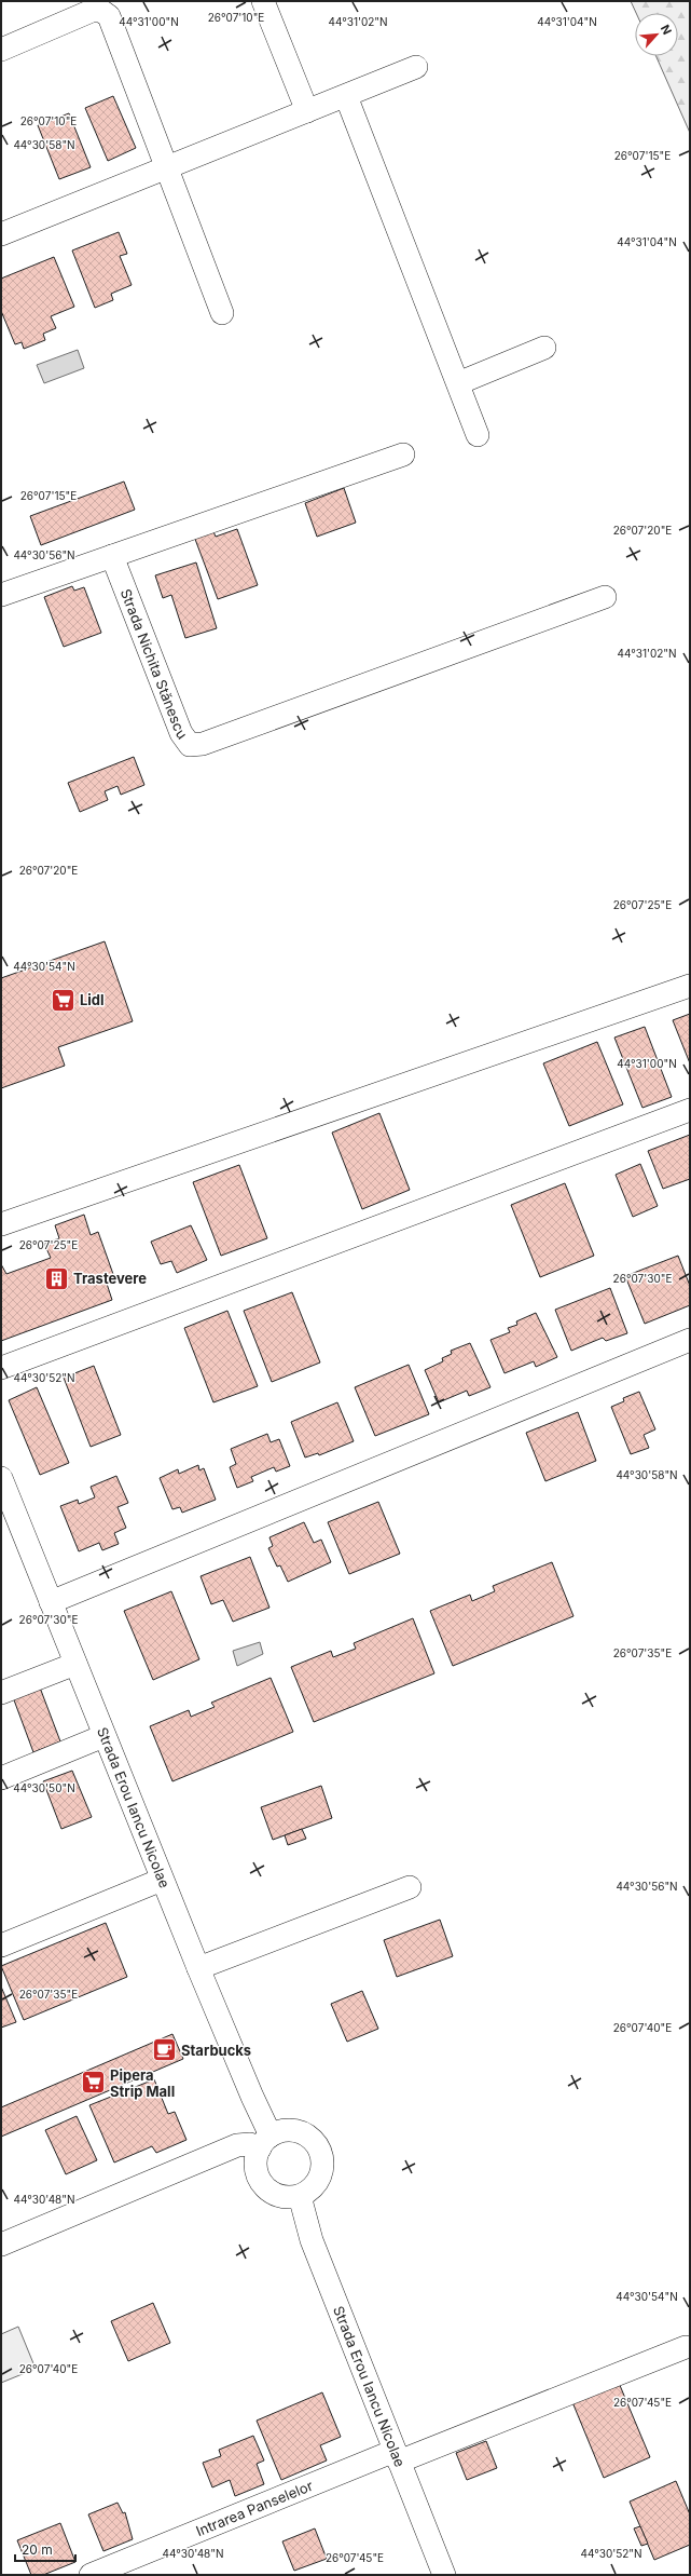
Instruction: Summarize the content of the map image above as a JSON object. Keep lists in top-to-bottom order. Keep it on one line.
{"streets":{"street":["Strada Nichita Stănescu","Strada Erou Iancu Nicolae","Intrarea Panselelor"]},"crossings":[["Strada Erou Iancu Nicolae","Intrarea Panselelor"]],"places":{"supermarket":["Lidl","Pipera Strip Mall"],"building":["Trastevere"],"cafe":["Starbucks"]},"scale_bar":"20 m","north":"top right","coordinates":["26°07'10\"E","44°31'00\"N","44°31'02\"N","44°31'04\"N","44°30'58\"N","26°07'15\"E","26°07'20\"E","44°30'56\"N","26°07'25\"E","44°30'54\"N","26°07'30\"E","44°30'52\"N","26°07'35\"E","44°30'50\"N","26°07'40\"E","44°30'48\"N","26°07'45\"E"]}
